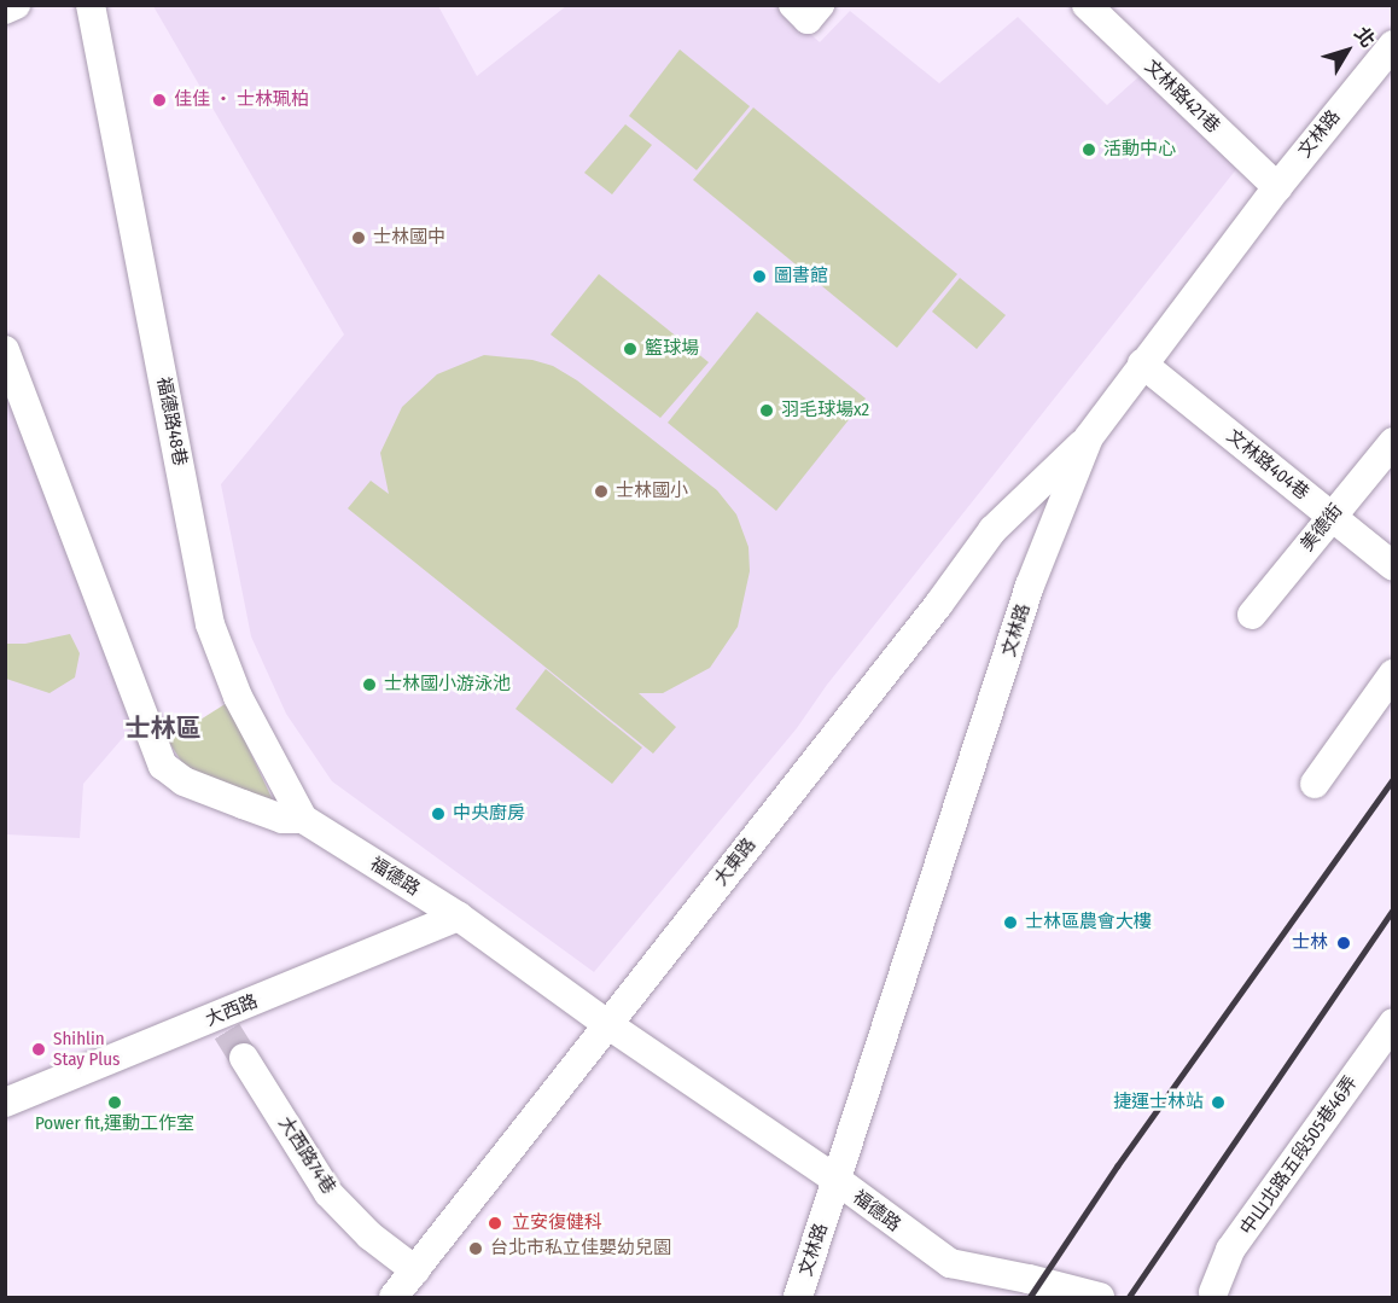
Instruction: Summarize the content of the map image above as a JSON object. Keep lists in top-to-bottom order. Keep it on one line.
{"streets":{"street":["文林路421巷","文林路","福德路48巷","文林路404巷","美德街","大東路","福德路","大西路","大西路74巷","中山北路五段505巷46弄"]},"crossings":[["文林路421巷","文林路"],["文林路","文林路404巷"],["文林路","大東路"],["文林路","福德路"],["福德路48巷","福德路"],["文林路404巷","美德街"],["大東路","福德路"],["大東路","大西路74巷"],["福德路","大西路"]],"districts":["士林區"],"places":["佳佳 ‧ 士林珮柏","活動中心","士林國中","圖書館","籃球場","羽毛球場x2","士林國小","士林國小游泳池","中央廚房","士林區農會大樓","士林","Shihlin Stay Plus","Power fit,運動工作室","捷運士林站","立安復健科","台北市私立佳嬰幼兒園"],"north":"top right"}
